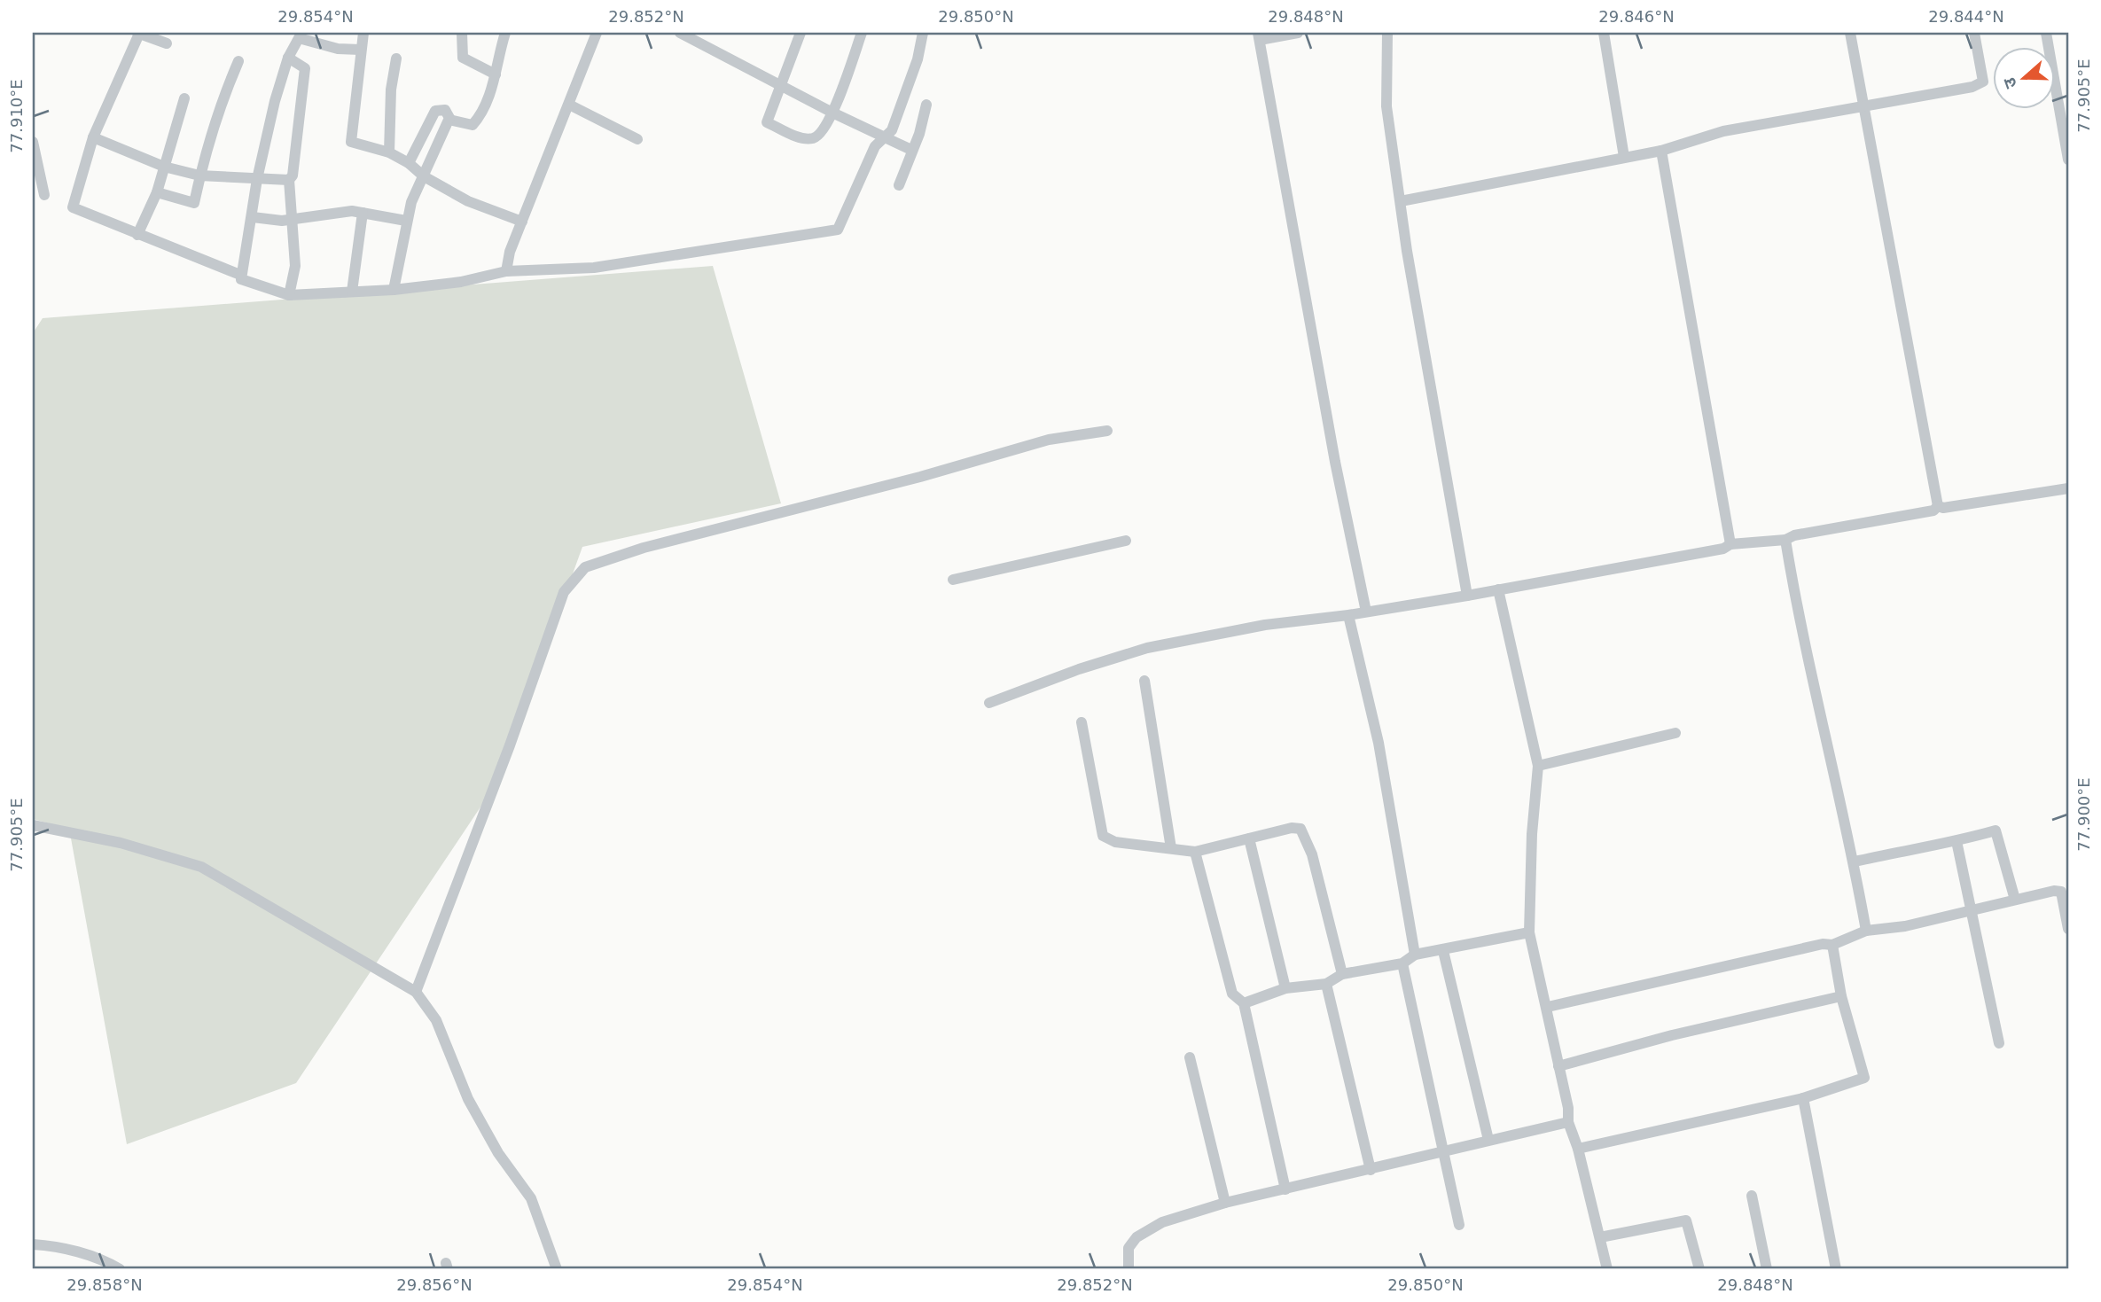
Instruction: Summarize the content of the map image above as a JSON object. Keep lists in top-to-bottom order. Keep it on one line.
{"north":"left","coordinates":["29.854°N","29.852°N","29.850°N","29.848°N","29.846°N","29.844°N","77.905°E","77.910°E","77.900°E","29.858°N","29.856°N"]}
